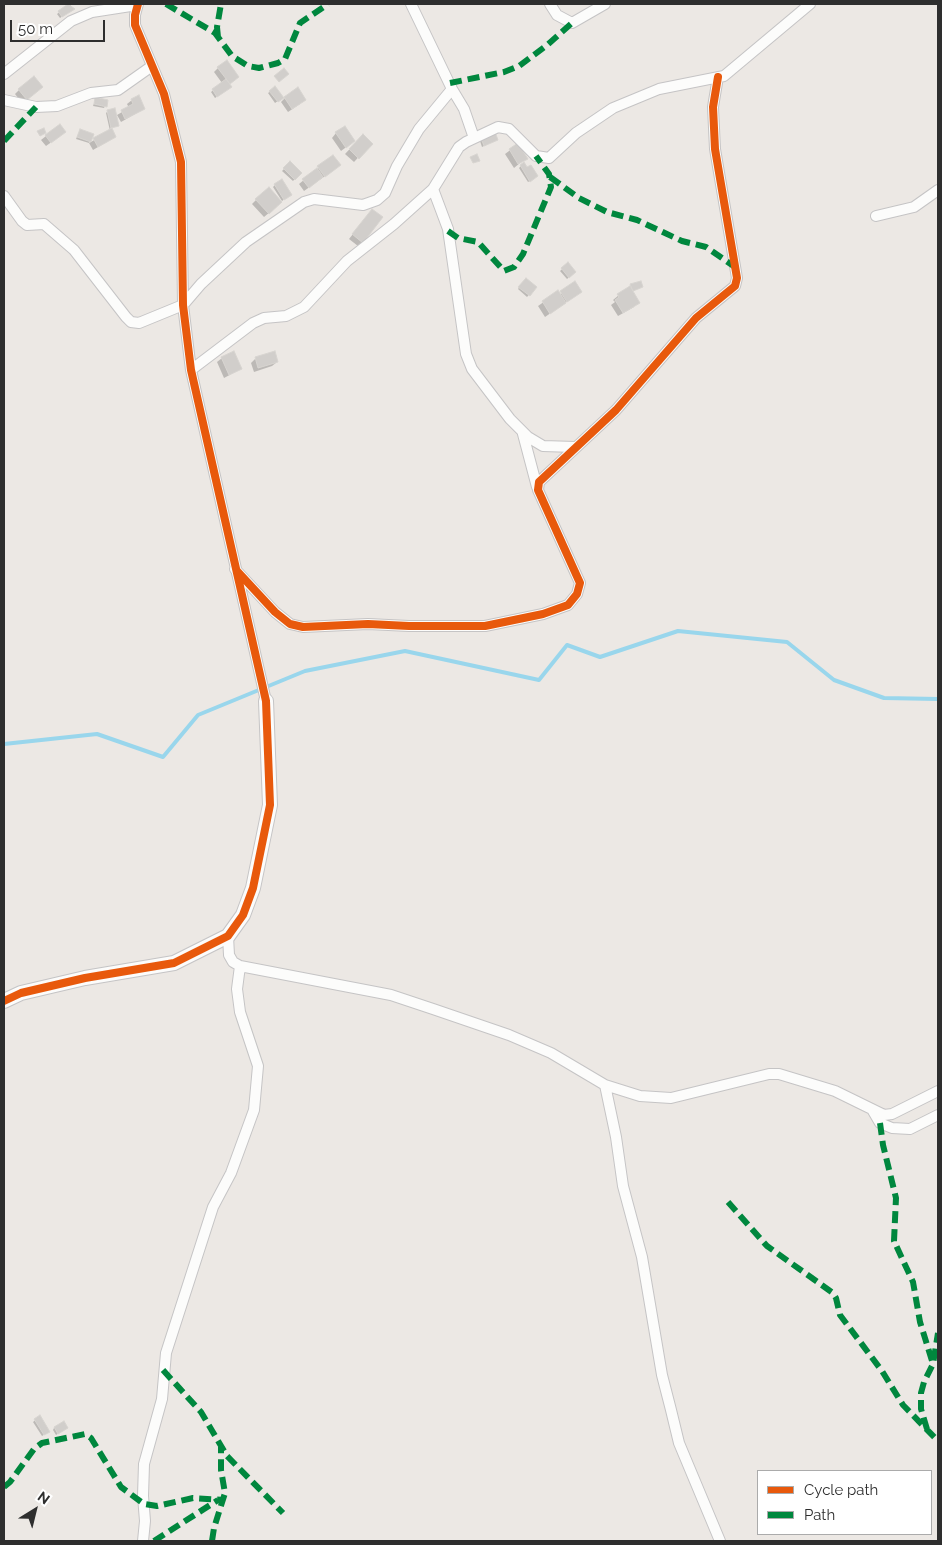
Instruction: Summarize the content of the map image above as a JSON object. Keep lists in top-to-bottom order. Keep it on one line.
{"legend":["Cycle path","Path"],"scale_bar":"50 m","north":"top right"}
